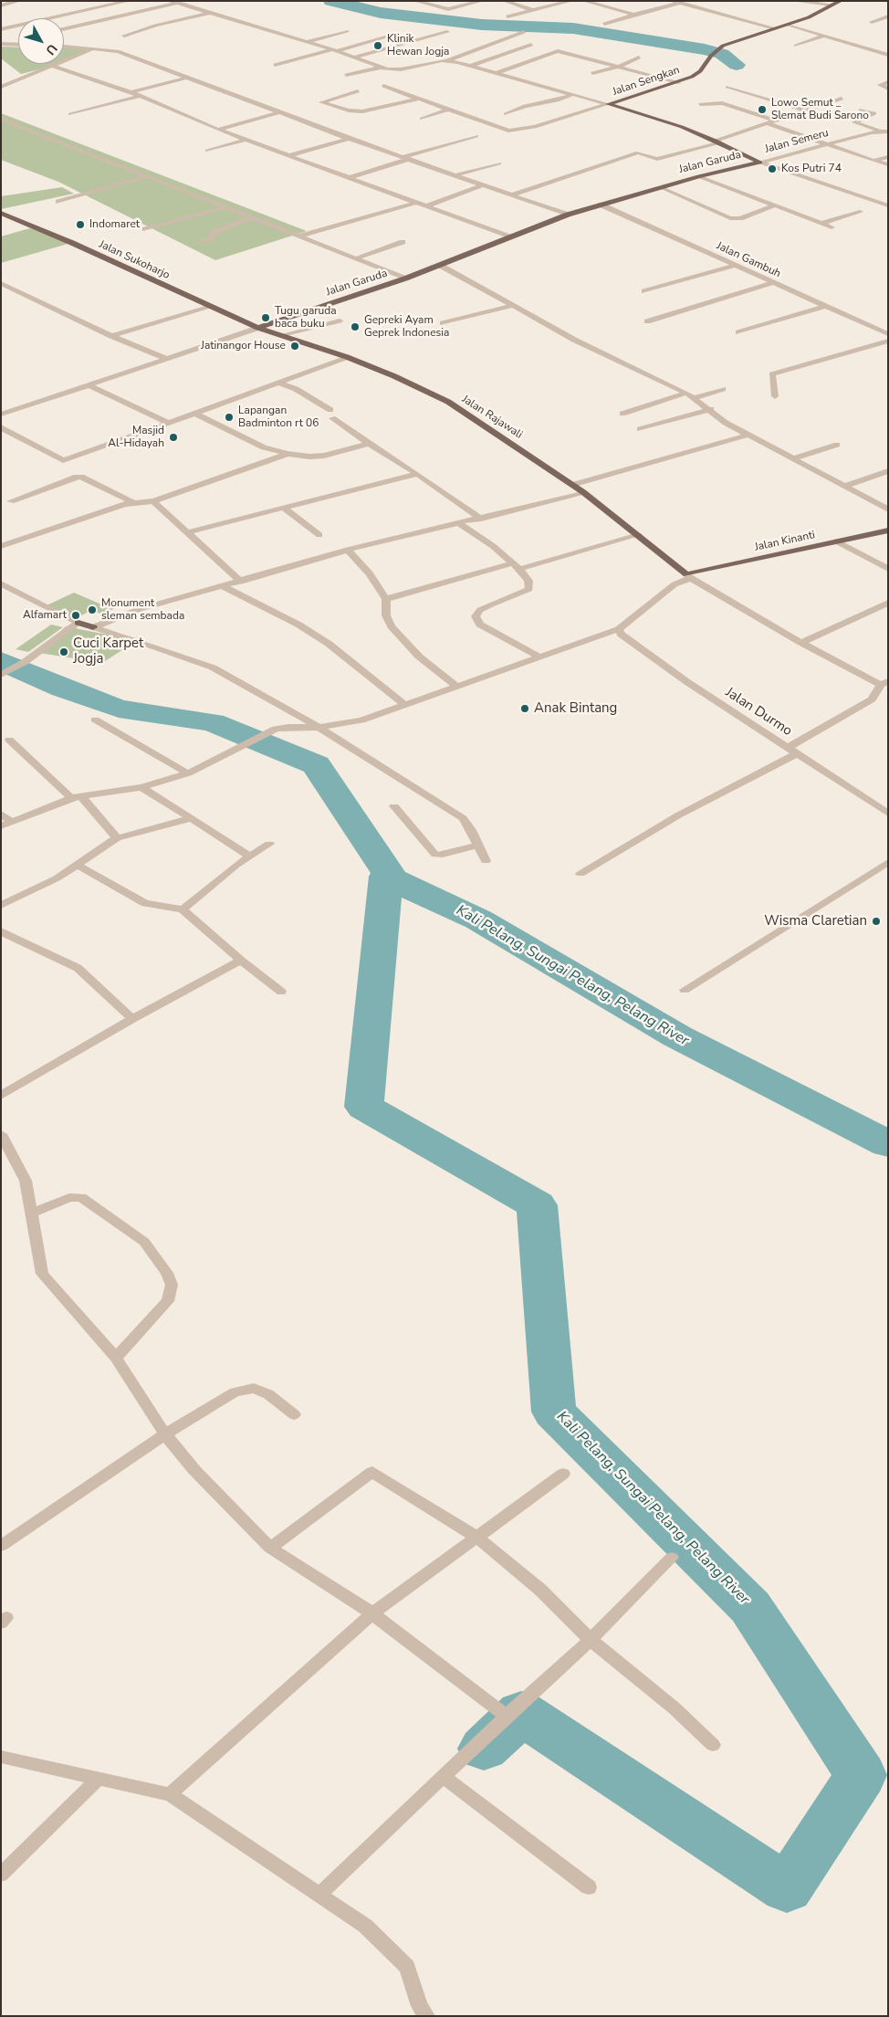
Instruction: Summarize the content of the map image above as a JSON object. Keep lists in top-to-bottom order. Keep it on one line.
{"streets":{"main road":["Jalan Sengkan","Jalan Garuda","Jalan Sukoharjo","Jalan Rajawali","Jalan Kinanti"],"street":["Jalan Semeru","Jalan Gambuh","Jalan Durmo"]},"crossings":[["Jalan Sengkan","Jalan Garuda"],["Jalan Semeru","Jalan Garuda"],["Jalan Garuda","Jalan Sukoharjo"],["Jalan Garuda","Jalan Gambuh"],["Jalan Garuda","Jalan Rajawali"],["Jalan Sukoharjo","Jalan Rajawali"],["Jalan Rajawali","Jalan Kinanti"]],"water":["Kali Pelang, Sungai Pelang, Pelang River"],"places":["Klinik Hewan Jogja","Lowo Semut _ Slemat Budi Sarono","Kos Putri 74","Indomaret","Tugu garuda baca buku","Gepreki Ayam Geprek Indonesia","Jatinangor House","Lapangan Badminton rt 06","Masjid Al-Hidayah","Monument sleman sembada","Alfamart","Cuci Karpet Jogja","Anak Bintang","Wisma Claretian"],"north":"bottom right"}
